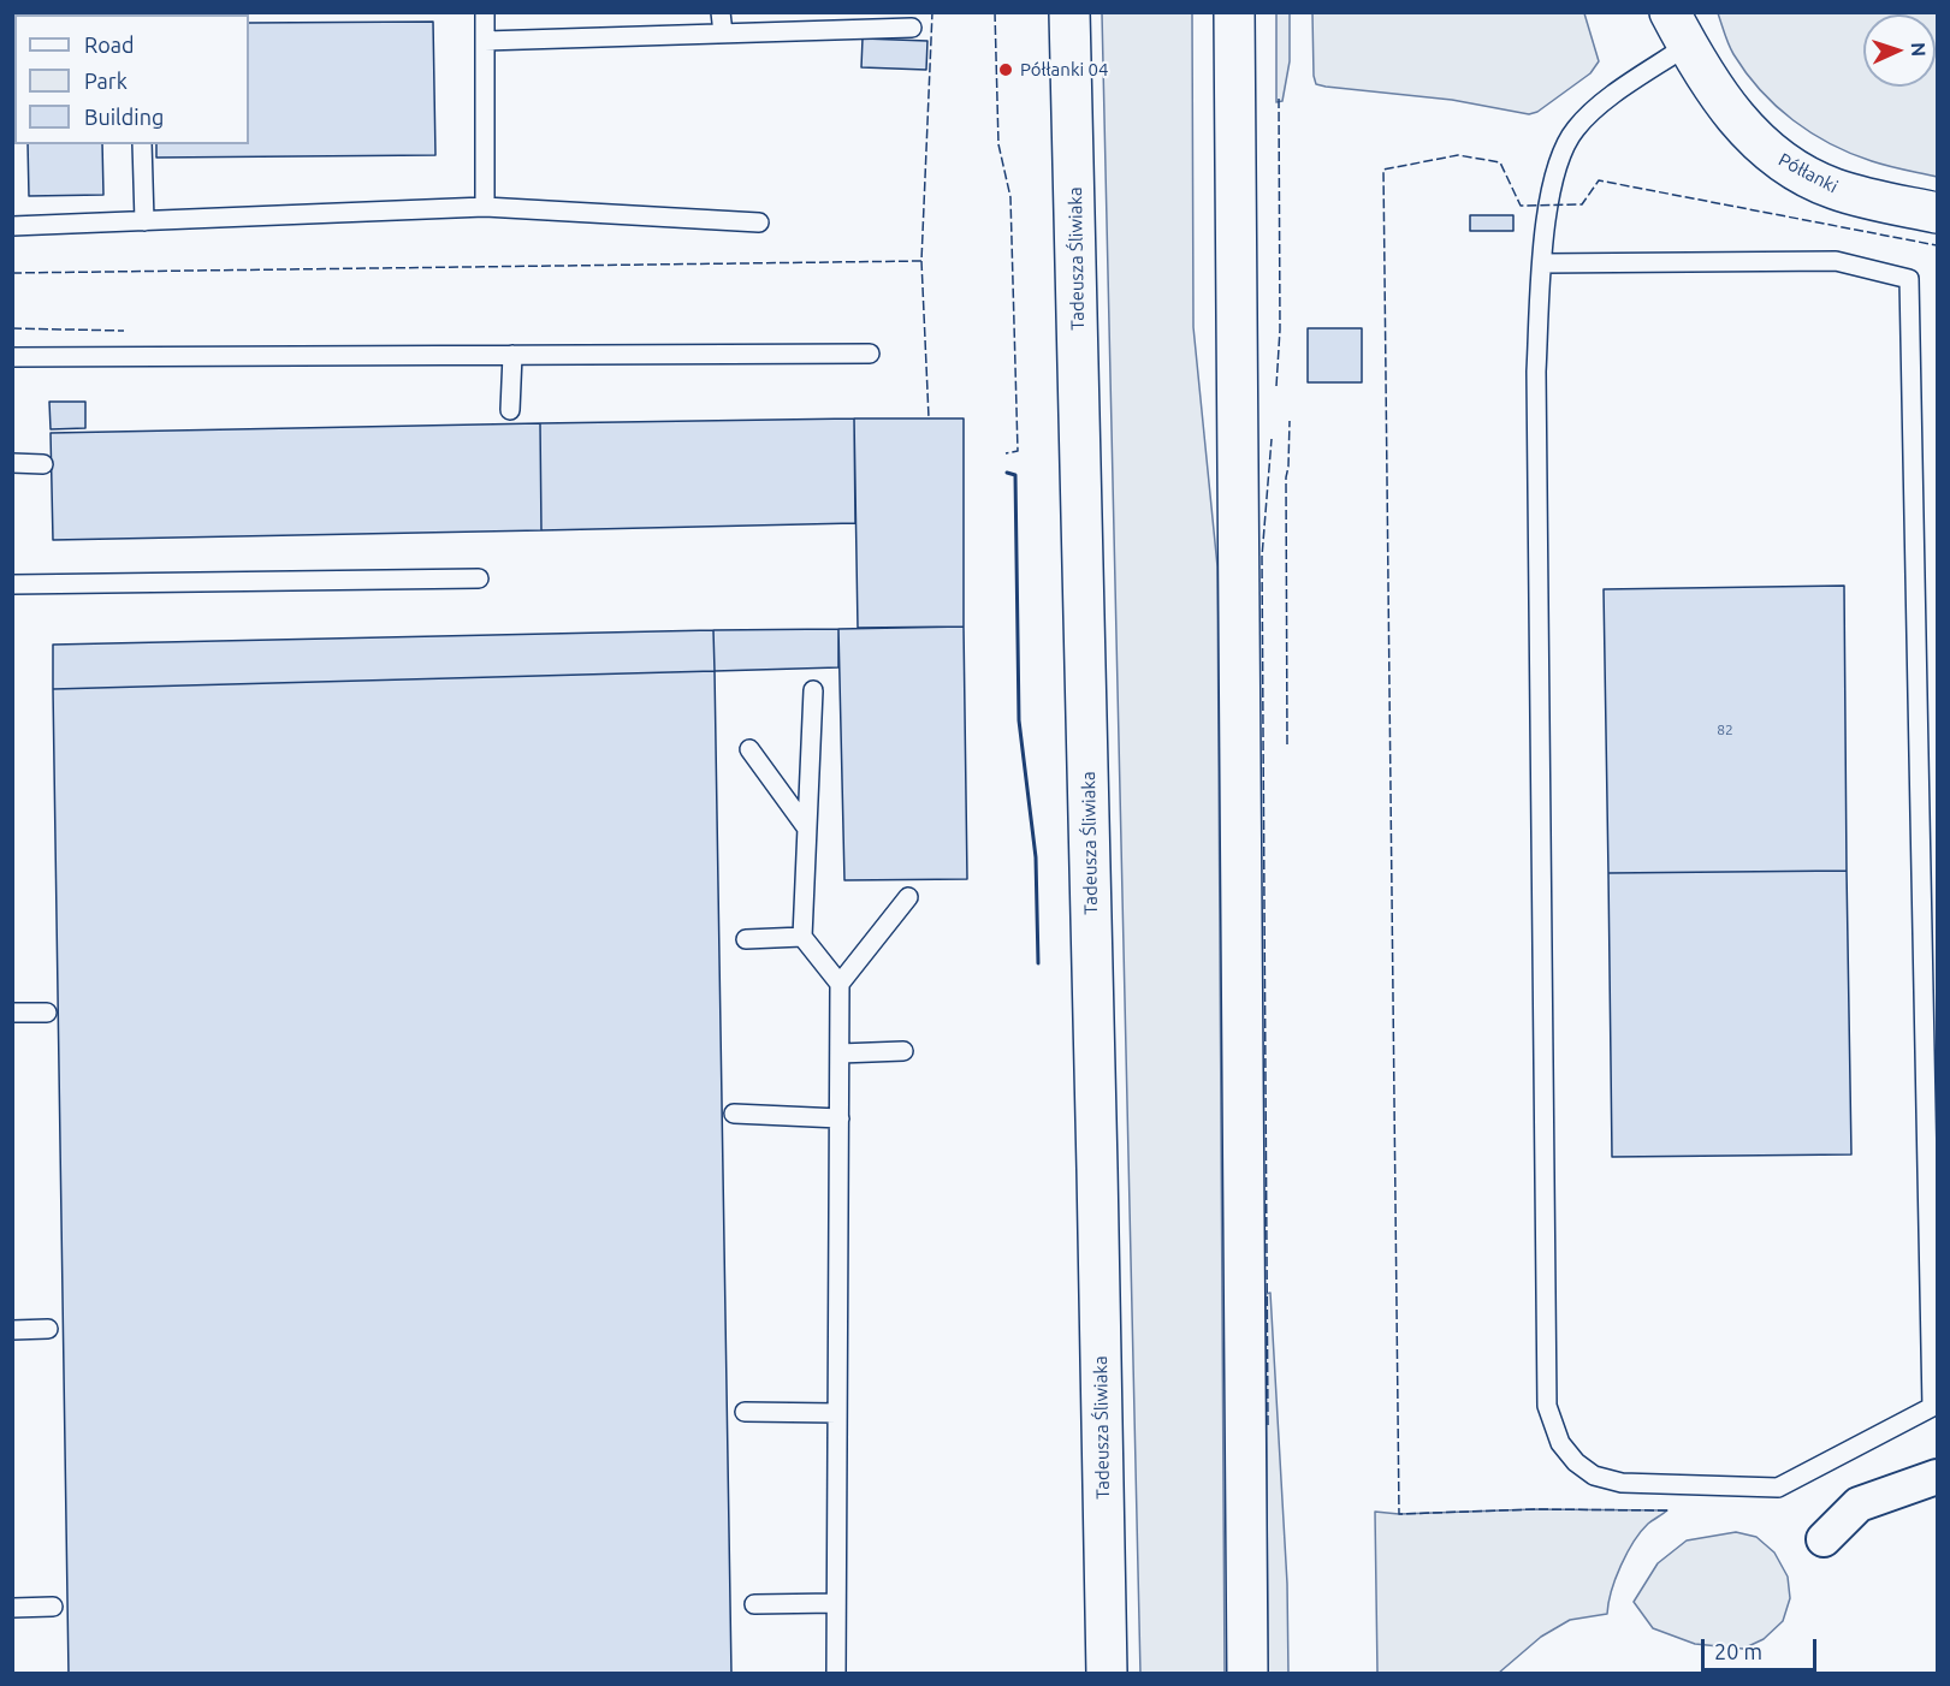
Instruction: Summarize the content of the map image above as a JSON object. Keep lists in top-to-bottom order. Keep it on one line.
{"streets":{"main road":["Półłanki","Tadeusza Śliwiaka"]},"places":["Półłanki 04"],"house_numbers":["82"],"legend":["Road","Park","Building"],"scale_bar":"20 m","north":"right"}
